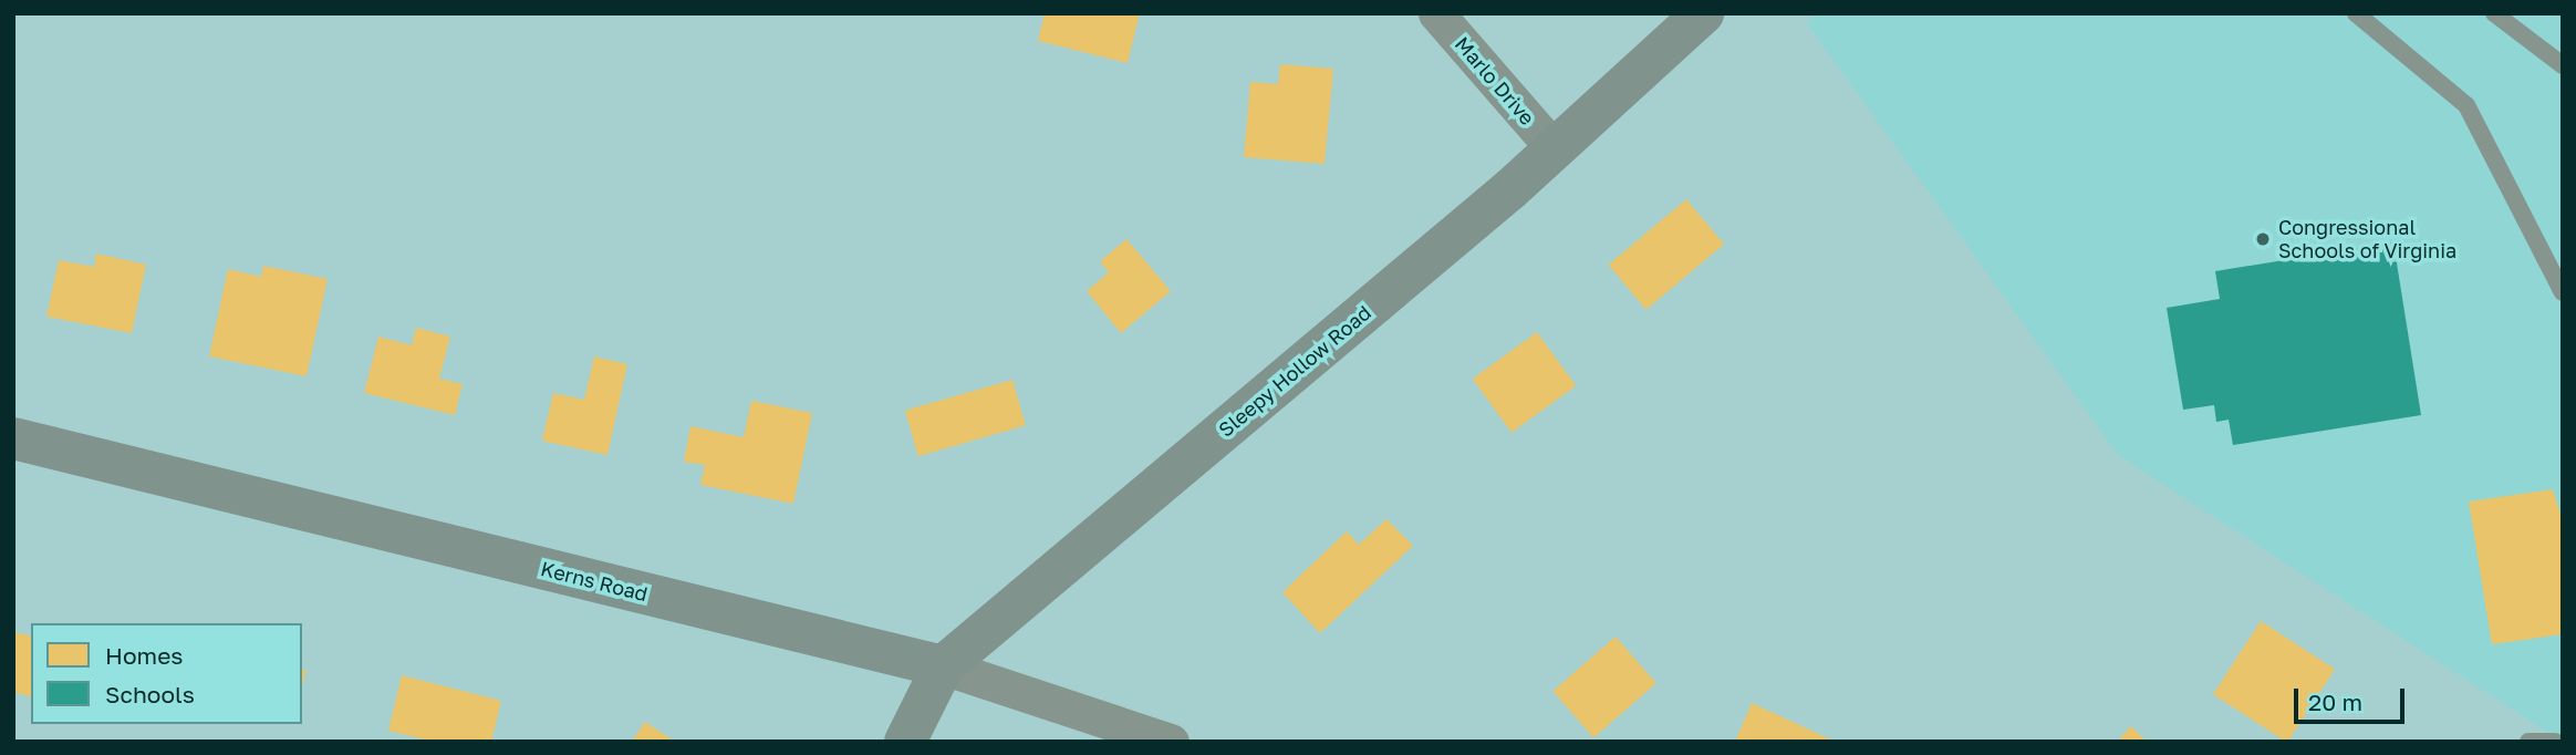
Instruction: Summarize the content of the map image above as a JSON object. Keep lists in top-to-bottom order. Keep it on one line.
{"streets":{"main road":["Sleepy Hollow Road","Kerns Road"],"street":["Marlo Drive"]},"crossings":[["Marlo Drive","Sleepy Hollow Road"],["Sleepy Hollow Road","Kerns Road"]],"places":["Congressional Schools of Virginia"],"legend":["Homes","Schools"],"scale_bar":"20 m"}
